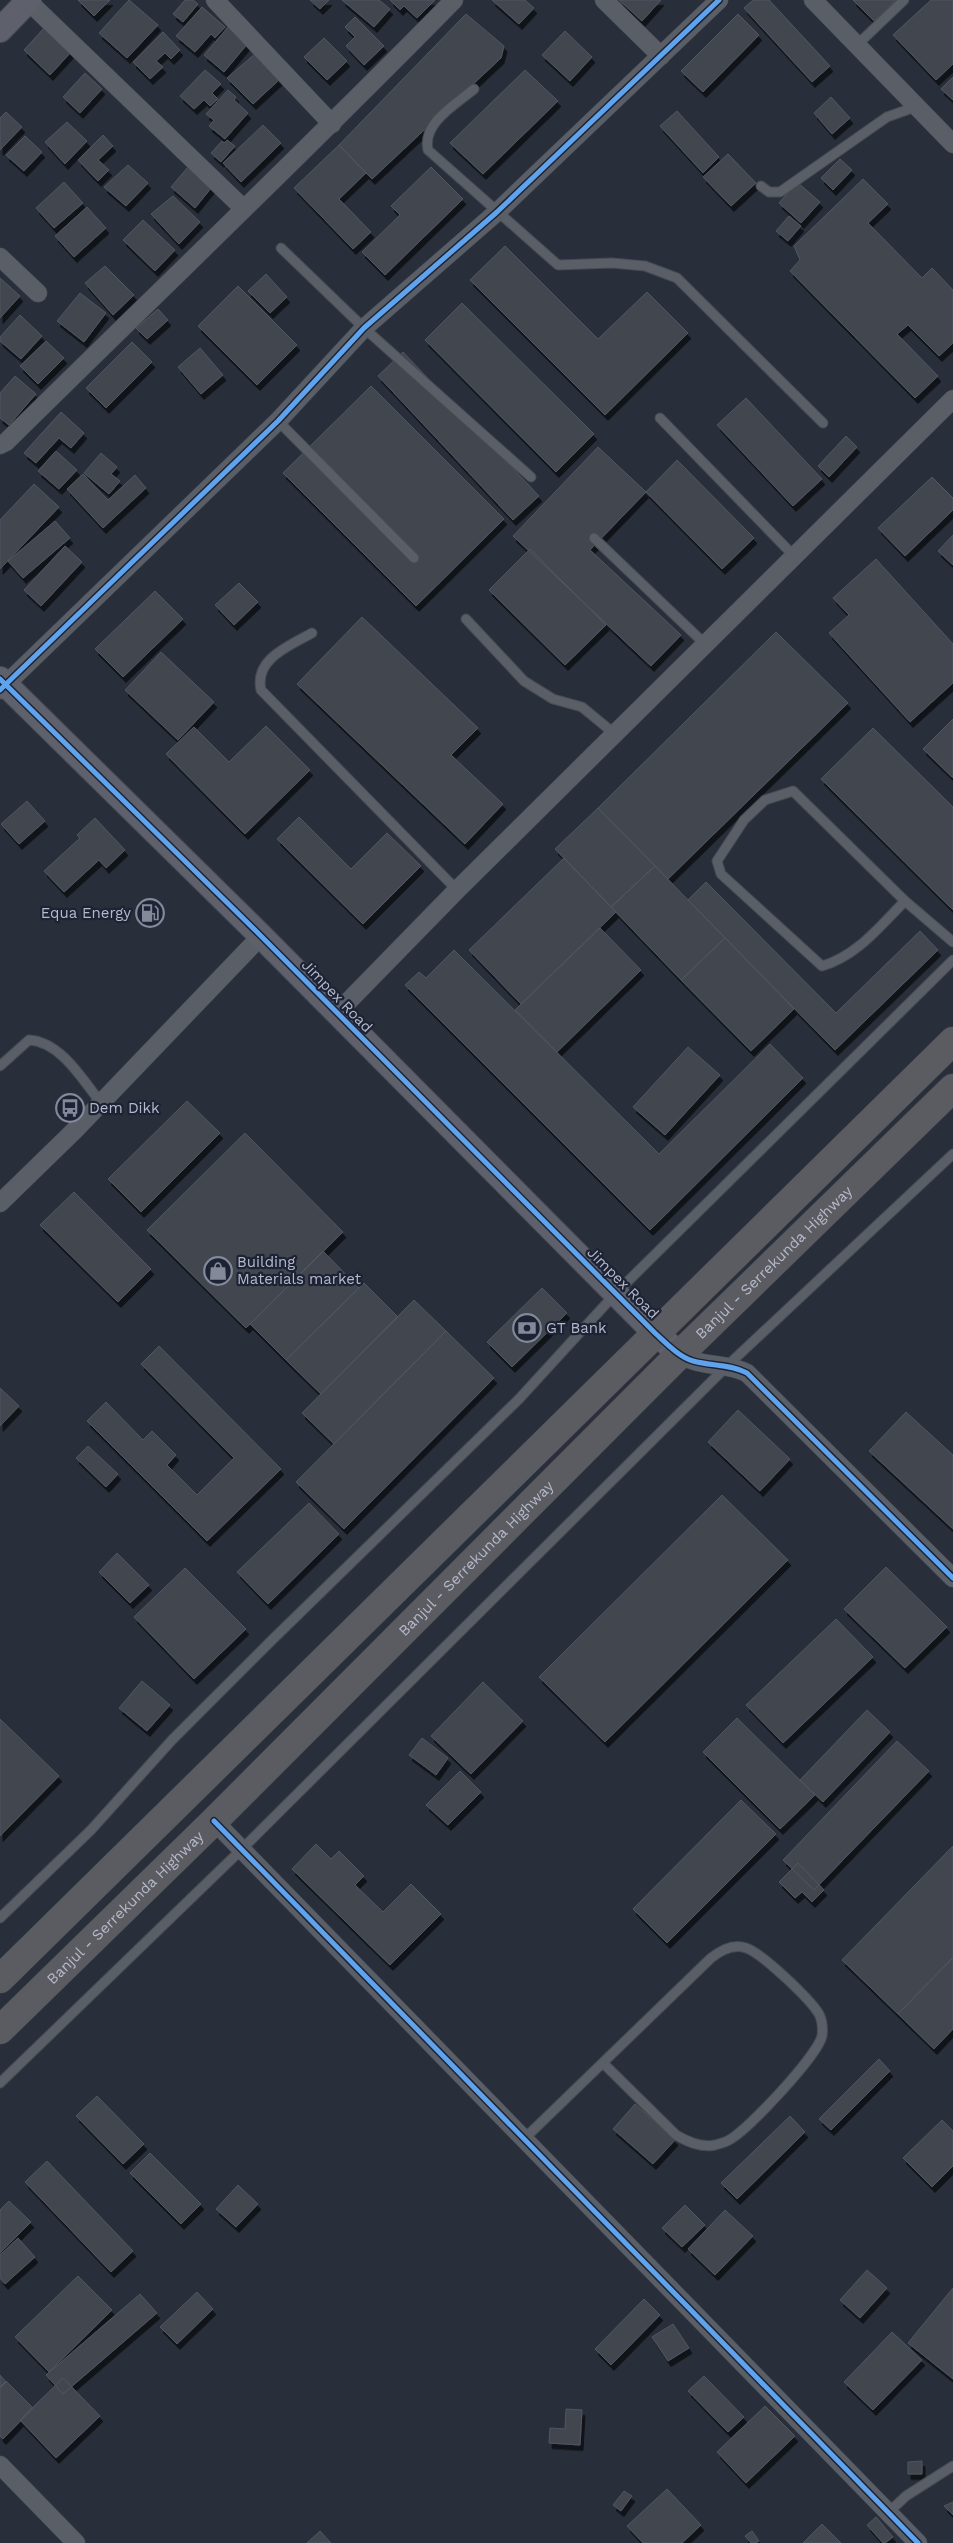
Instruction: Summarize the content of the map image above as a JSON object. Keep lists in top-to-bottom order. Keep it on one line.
{"streets":{"highway":["Banjul - Serrekunda Highway"],"street":["Jimpex Road"]},"crossings":[["Jimpex Road","Banjul - Serrekunda Highway"]],"places":{"fuel station":["Equa Energy"],"bus stop":["Dem Dikk"],"shop":["Building Materials market"],"bank":["GT Bank"]}}
